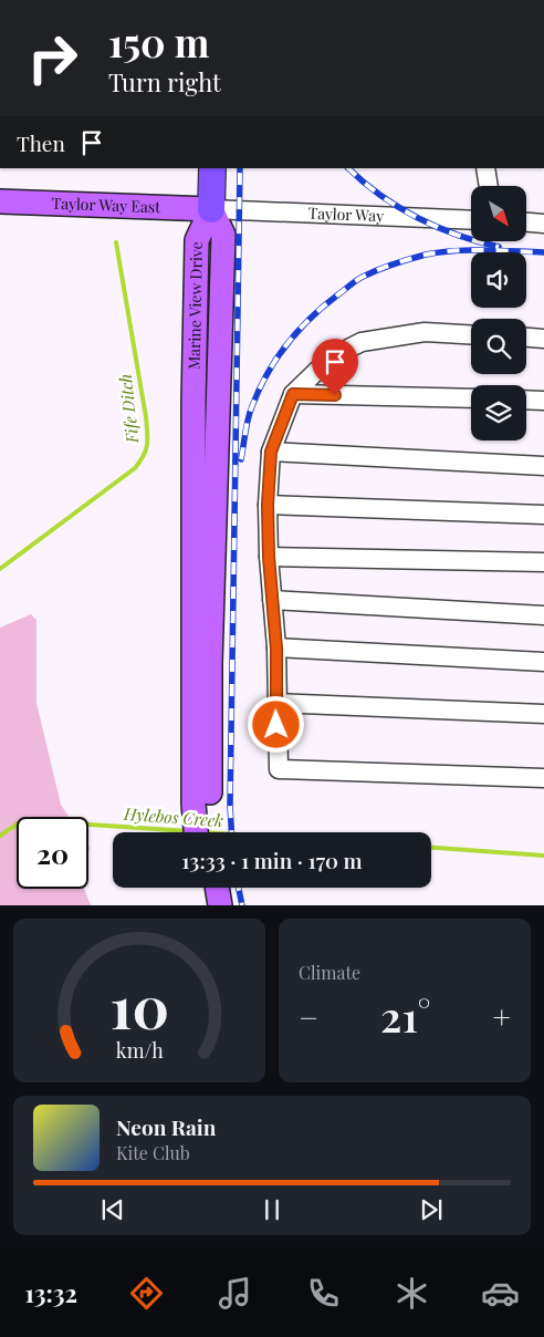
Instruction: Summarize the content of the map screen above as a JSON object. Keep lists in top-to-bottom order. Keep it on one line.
{"streets":{"main road":["Taylor Way East","Marine View Drive"],"street":["Taylor Way"]},"crossings":[["Taylor Way East","Taylor Way"],["Taylor Way East","Marine View Drive"],["Taylor Way","Marine View Drive"]],"water":["Fife Ditch","Hylebos Creek"],"north":"bottom right","page":{"turn":["150 m","Turn right"],"then":"Then","limit":"20","trip":"13:33 · 1 min · 170 m","tile":"Climate","heat":["−","21°","+"],"song":["Neon Rain","Kite Club"],"tabs":"13:32","gauge":["10","km/h"]}}
